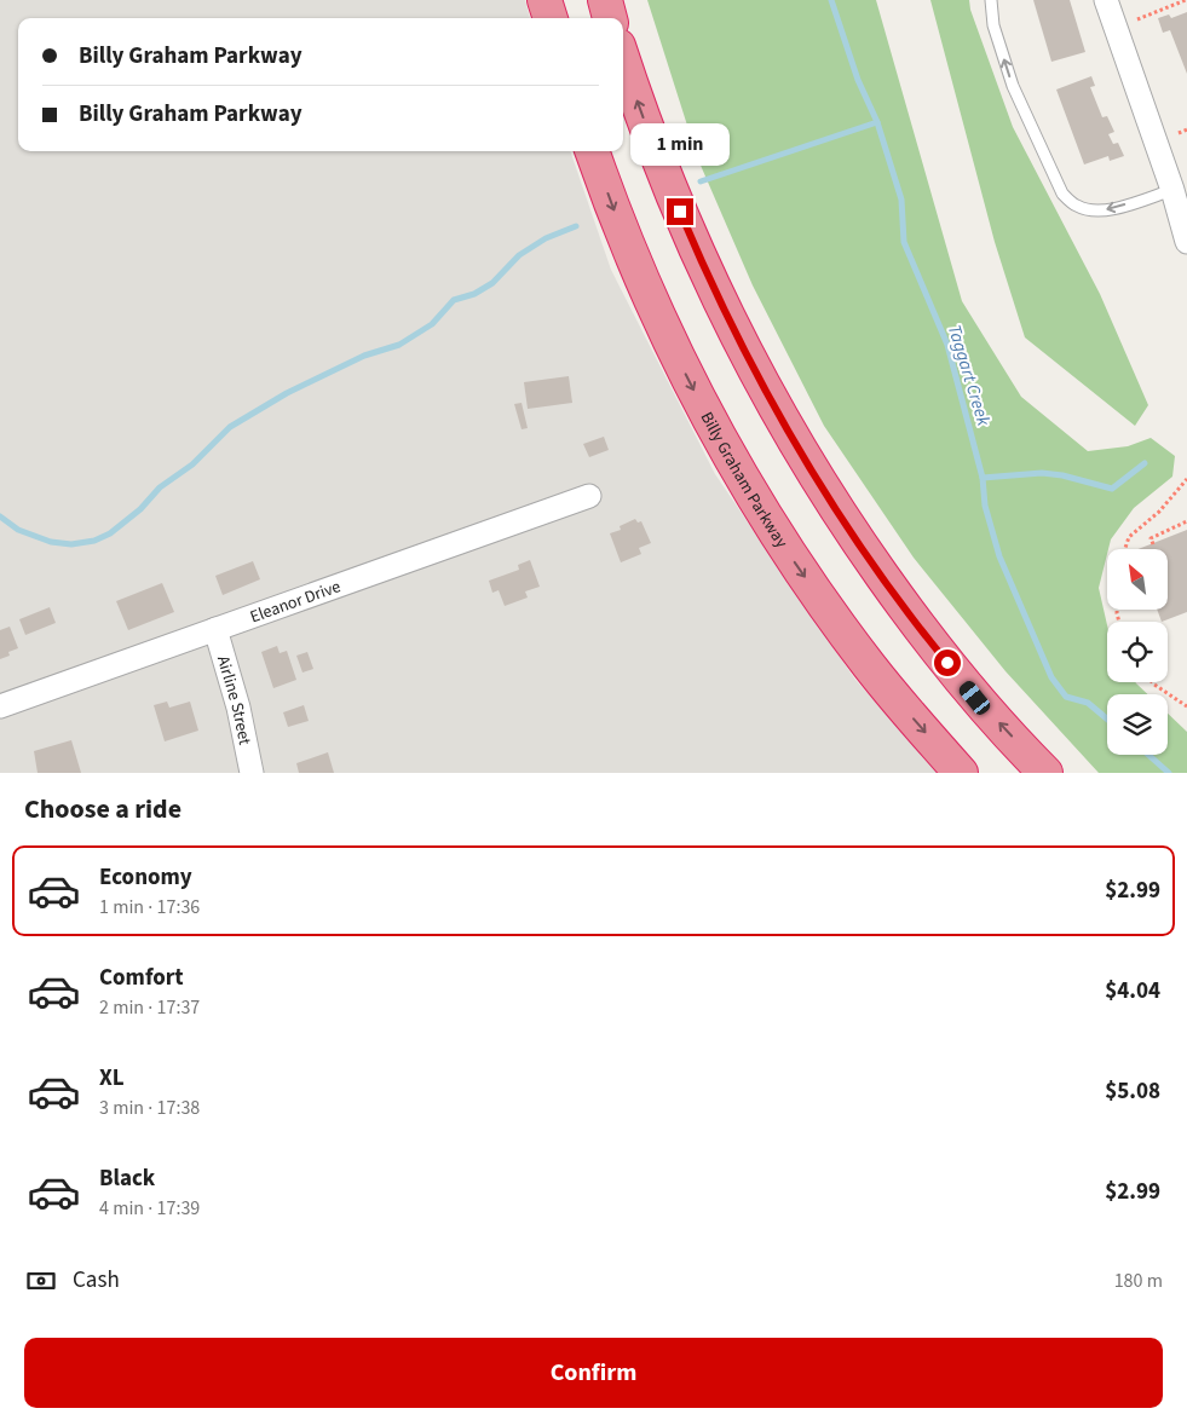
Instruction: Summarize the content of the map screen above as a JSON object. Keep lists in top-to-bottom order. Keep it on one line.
{"streets":{"highway":["Billy Graham Parkway"],"street":["Eleanor Drive","Airline Street"]},"crossings":[["Eleanor Drive","Airline Street"]],"water":["Taggart Creek"],"north":"top left","page":{"banner":["Billy Graham Parkway","Billy Graham Parkway"],"bubble":"1 min","heading":"Choose a ride","list":[{"name":"Economy","note":"1 min · 17:36","value":"$2.99"},{"name":"Comfort","note":"2 min · 17:37","value":"$4.04"},{"name":"XL","note":"3 min · 17:38","value":"$5.08"},{"name":"Black","note":"4 min · 17:39","value":"$2.99"}],"pay":["Cash","180 m"],"buttons":"Confirm"}}
